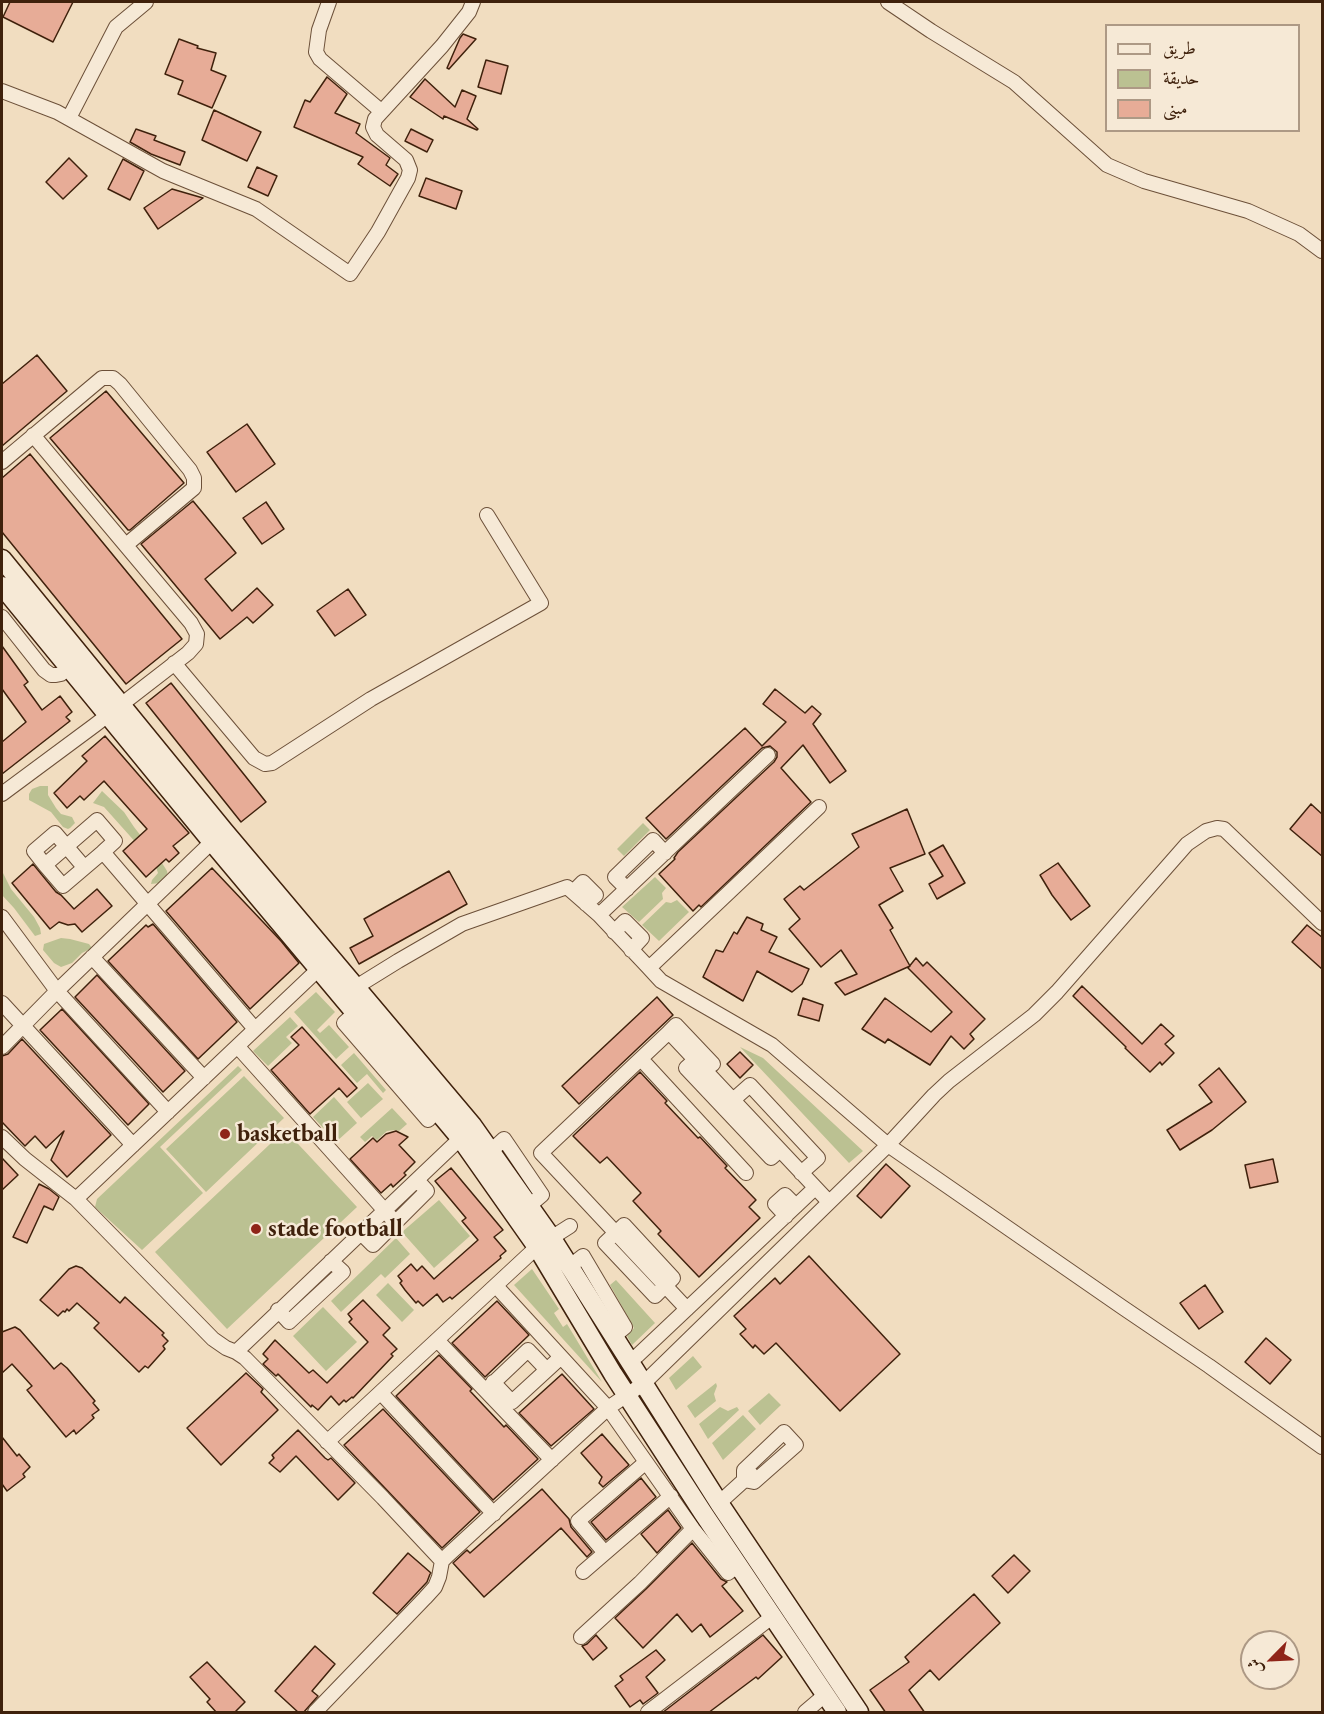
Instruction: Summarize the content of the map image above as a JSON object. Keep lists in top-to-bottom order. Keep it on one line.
{"places":["basketball","stade football"],"legend":["طريق","حديقة","مبنى"],"north":"bottom left"}
